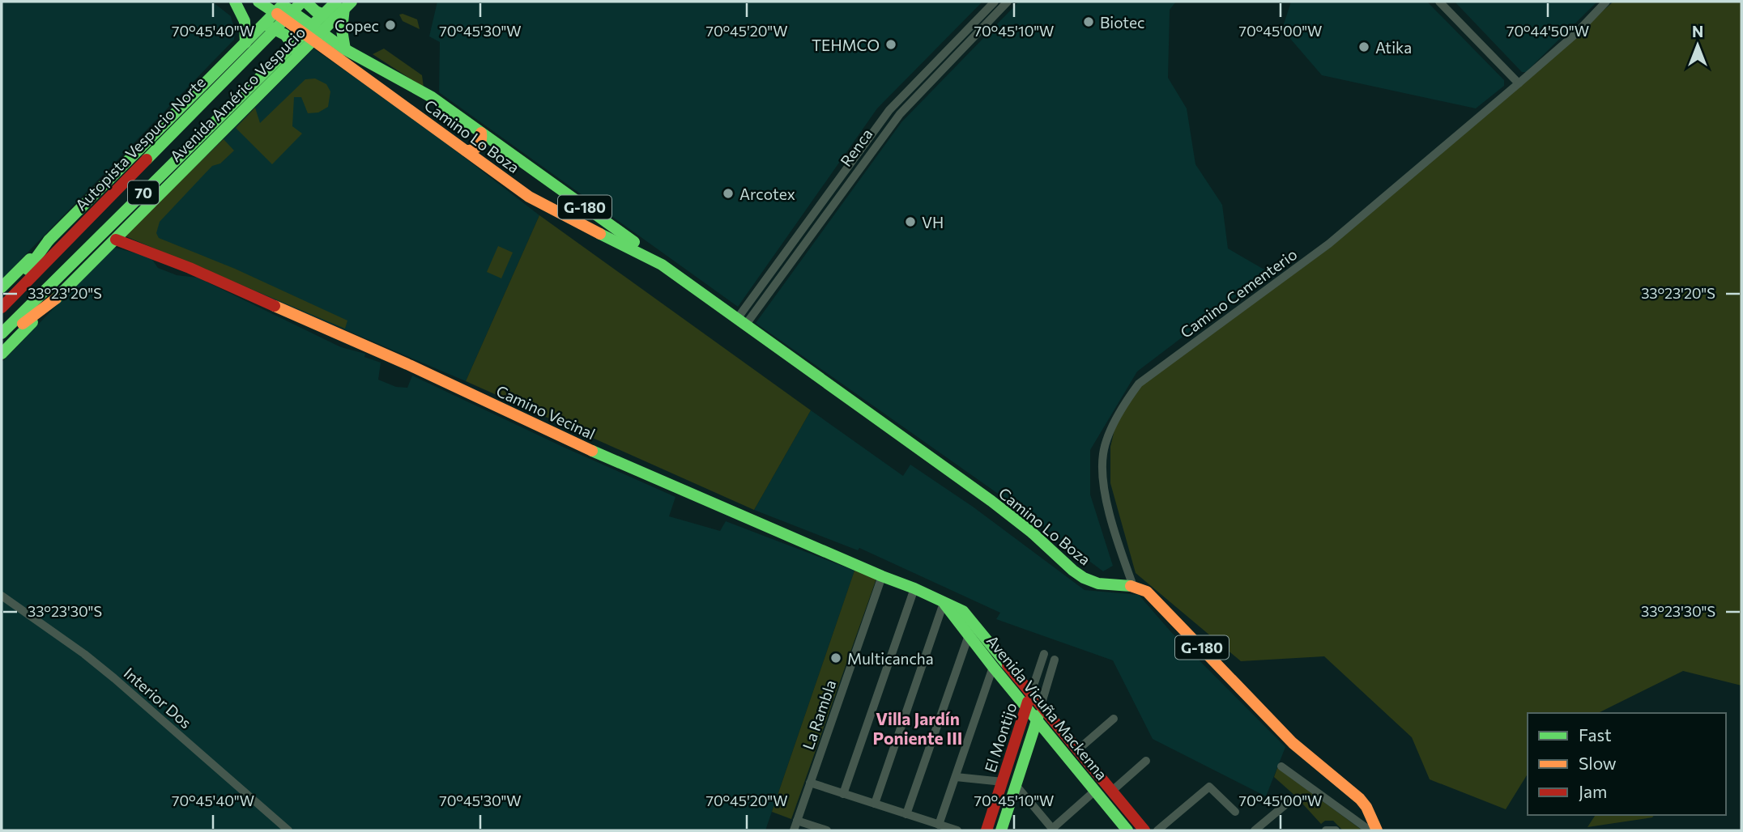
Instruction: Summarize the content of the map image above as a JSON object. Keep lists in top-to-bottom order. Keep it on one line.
{"streets":{"main road":["Avenida Américo Vespucio","Camino Lo Boza","Autopista Vespucio Norte","70","G-180","Camino Vecinal","Avenida Vicuña Mackenna","El Montijo"],"street":["Renca","Camino Cementerio","Interior Dos","La Rambla"]},"crossings":[["Avenida Américo Vespucio","Camino Lo Boza"],["Avenida Américo Vespucio","70"],["Avenida Américo Vespucio","G-180"],["Avenida Américo Vespucio","Camino Vecinal"],["Camino Lo Boza","Renca"],["Camino Lo Boza","G-180"],["Camino Lo Boza","Camino Cementerio"],["Camino Vecinal","Avenida Vicuña Mackenna"],["Camino Vecinal","La Rambla"],["Avenida Vicuña Mackenna","El Montijo"]],"districts":["Villa Jardín Poniente III"],"places":["Biotec","Copec","TEHMCO","Atika","Arcotex","VH","Multicancha"],"legend":["Fast","Slow","Jam"],"north":"top","coordinates":["70°45'40\"W","70°45'30\"W","70°45'20\"W","70°45'10\"W","70°45'00\"W","70°44'50\"W","33°23'20\"S","33°23'30\"S"]}
